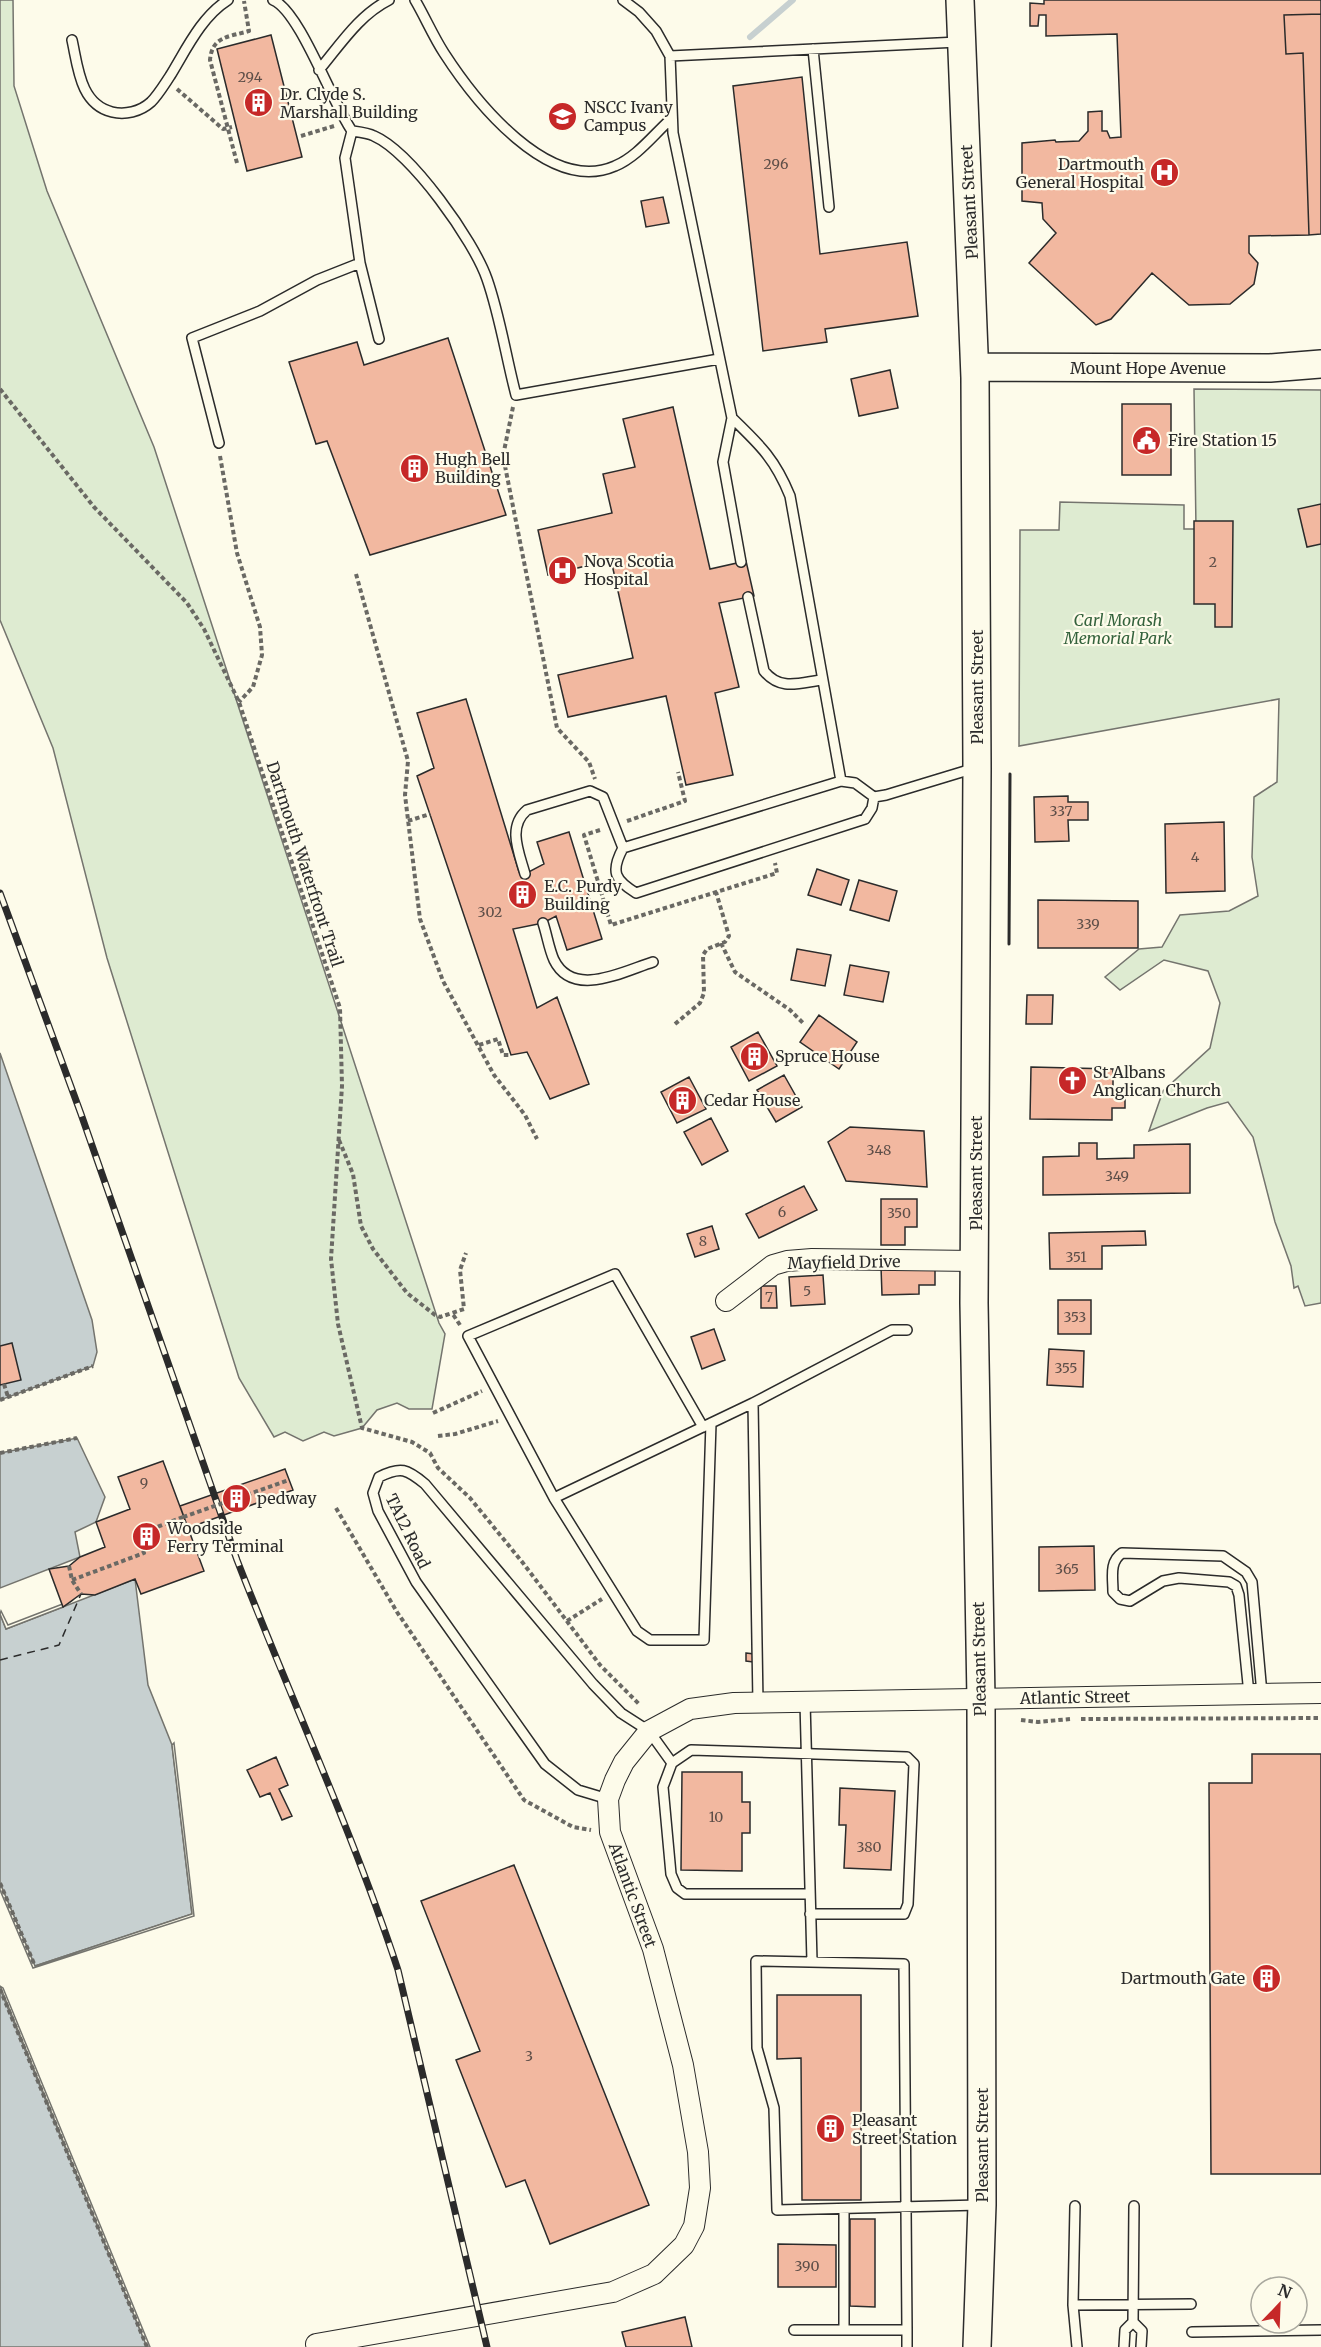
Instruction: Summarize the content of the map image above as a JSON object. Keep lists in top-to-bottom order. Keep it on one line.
{"streets":{"main road":["Pleasant Street","Mount Hope Avenue"],"street":["Mayfield Drive","Atlantic Street"],"lane":["TA12 Road"],"path":["Dartmouth Waterfront Trail"]},"crossings":[["Pleasant Street","Mount Hope Avenue"],["Pleasant Street","Mayfield Drive"],["Pleasant Street","Atlantic Street"],["TA12 Road","Atlantic Street"]],"parks":["Carl Morash Memorial Park"],"places":{"building":["Dr. Clyde S. Marshall Building","Hugh Bell Building","E.C. Purdy Building","Spruce House","Cedar House","pedway","Woodside Ferry Terminal","Dartmouth Gate","Pleasant Street Station"],"school or university":["NSCC Ivany Campus"],"hospital":["Dartmouth General Hospital","Nova Scotia Hospital"],"public building":["Fire Station 15"],"church":["St Albans Anglican Church"]},"house_numbers":["294","296","2","337","4","302","339","348","349","6","350","8","351","5","7","353","355","9","365","10","380","3","390"],"north":"top right"}
